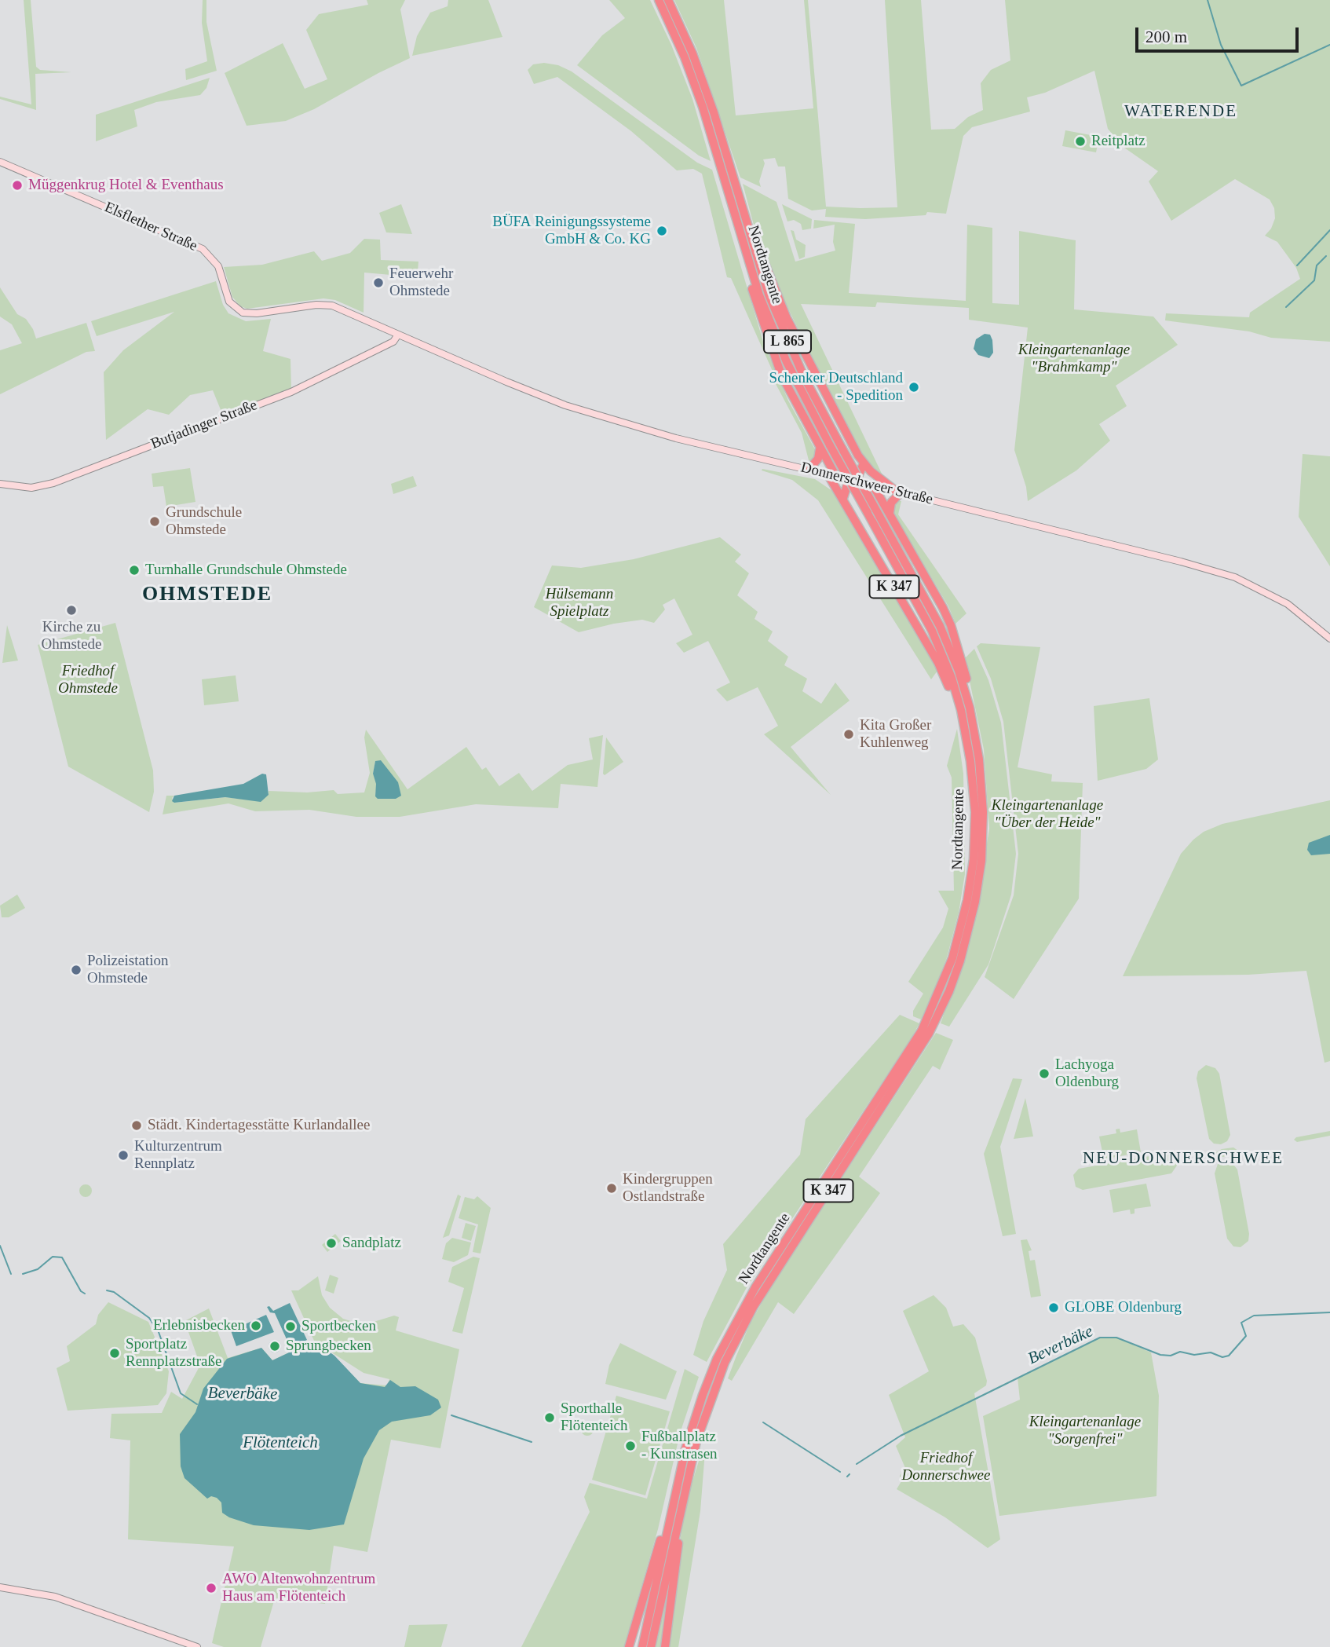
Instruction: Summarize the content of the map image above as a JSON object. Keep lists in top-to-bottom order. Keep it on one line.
{"streets":{"highway":["Nordtangente","L 865","K 347"],"main road":["Elsflether Straße","Butjadinger Straße","Donnerschweer Straße"]},"crossings":[["Elsflether Straße","Butjadinger Straße"],["Elsflether Straße","Donnerschweer Straße"],["Nordtangente","K 347"],["Butjadinger Straße","Donnerschweer Straße"],["Donnerschweer Straße","K 347"]],"districts":["WATERENDE","OHMSTEDE","NEU-DONNERSCHWEE"],"water":["Beverbäke","Flötenteich"],"parks":["Kleingartenanlage \"Brahmkamp\"","Hülsemann Spielplatz","Friedhof Ohmstede","Kleingartenanlage \"Über der Heide\"","Kleingartenanlage \"Sorgenfrei\"","Friedhof Donnerschwee"],"places":["Reitplatz","Müggenkrug Hotel & Eventhaus","BÜFA Reinigungssysteme GmbH & Co. KG","Feuerwehr Ohmstede","Schenker Deutschland - Spedition","Grundschule Ohmstede","Turnhalle Grundschule Ohmstede","Kirche zu Ohmstede","Kita Großer Kuhlenweg","Polizeistation Ohmstede","Lachyoga Oldenburg","Städt. Kindertagesstätte Kurlandallee","Kulturzentrum Rennplatz","Kindergruppen Ostlandstraße","Sandplatz","GLOBE Oldenburg","Erlebnisbecken","Sportbecken","Sprungbecken","Sportplatz Rennplatzstraße","Sporthalle Flötenteich","Fußballplatz - Kunstrasen","AWO Altenwohnzentrum Haus am Flötenteich"],"scale_bar":"200 m"}
